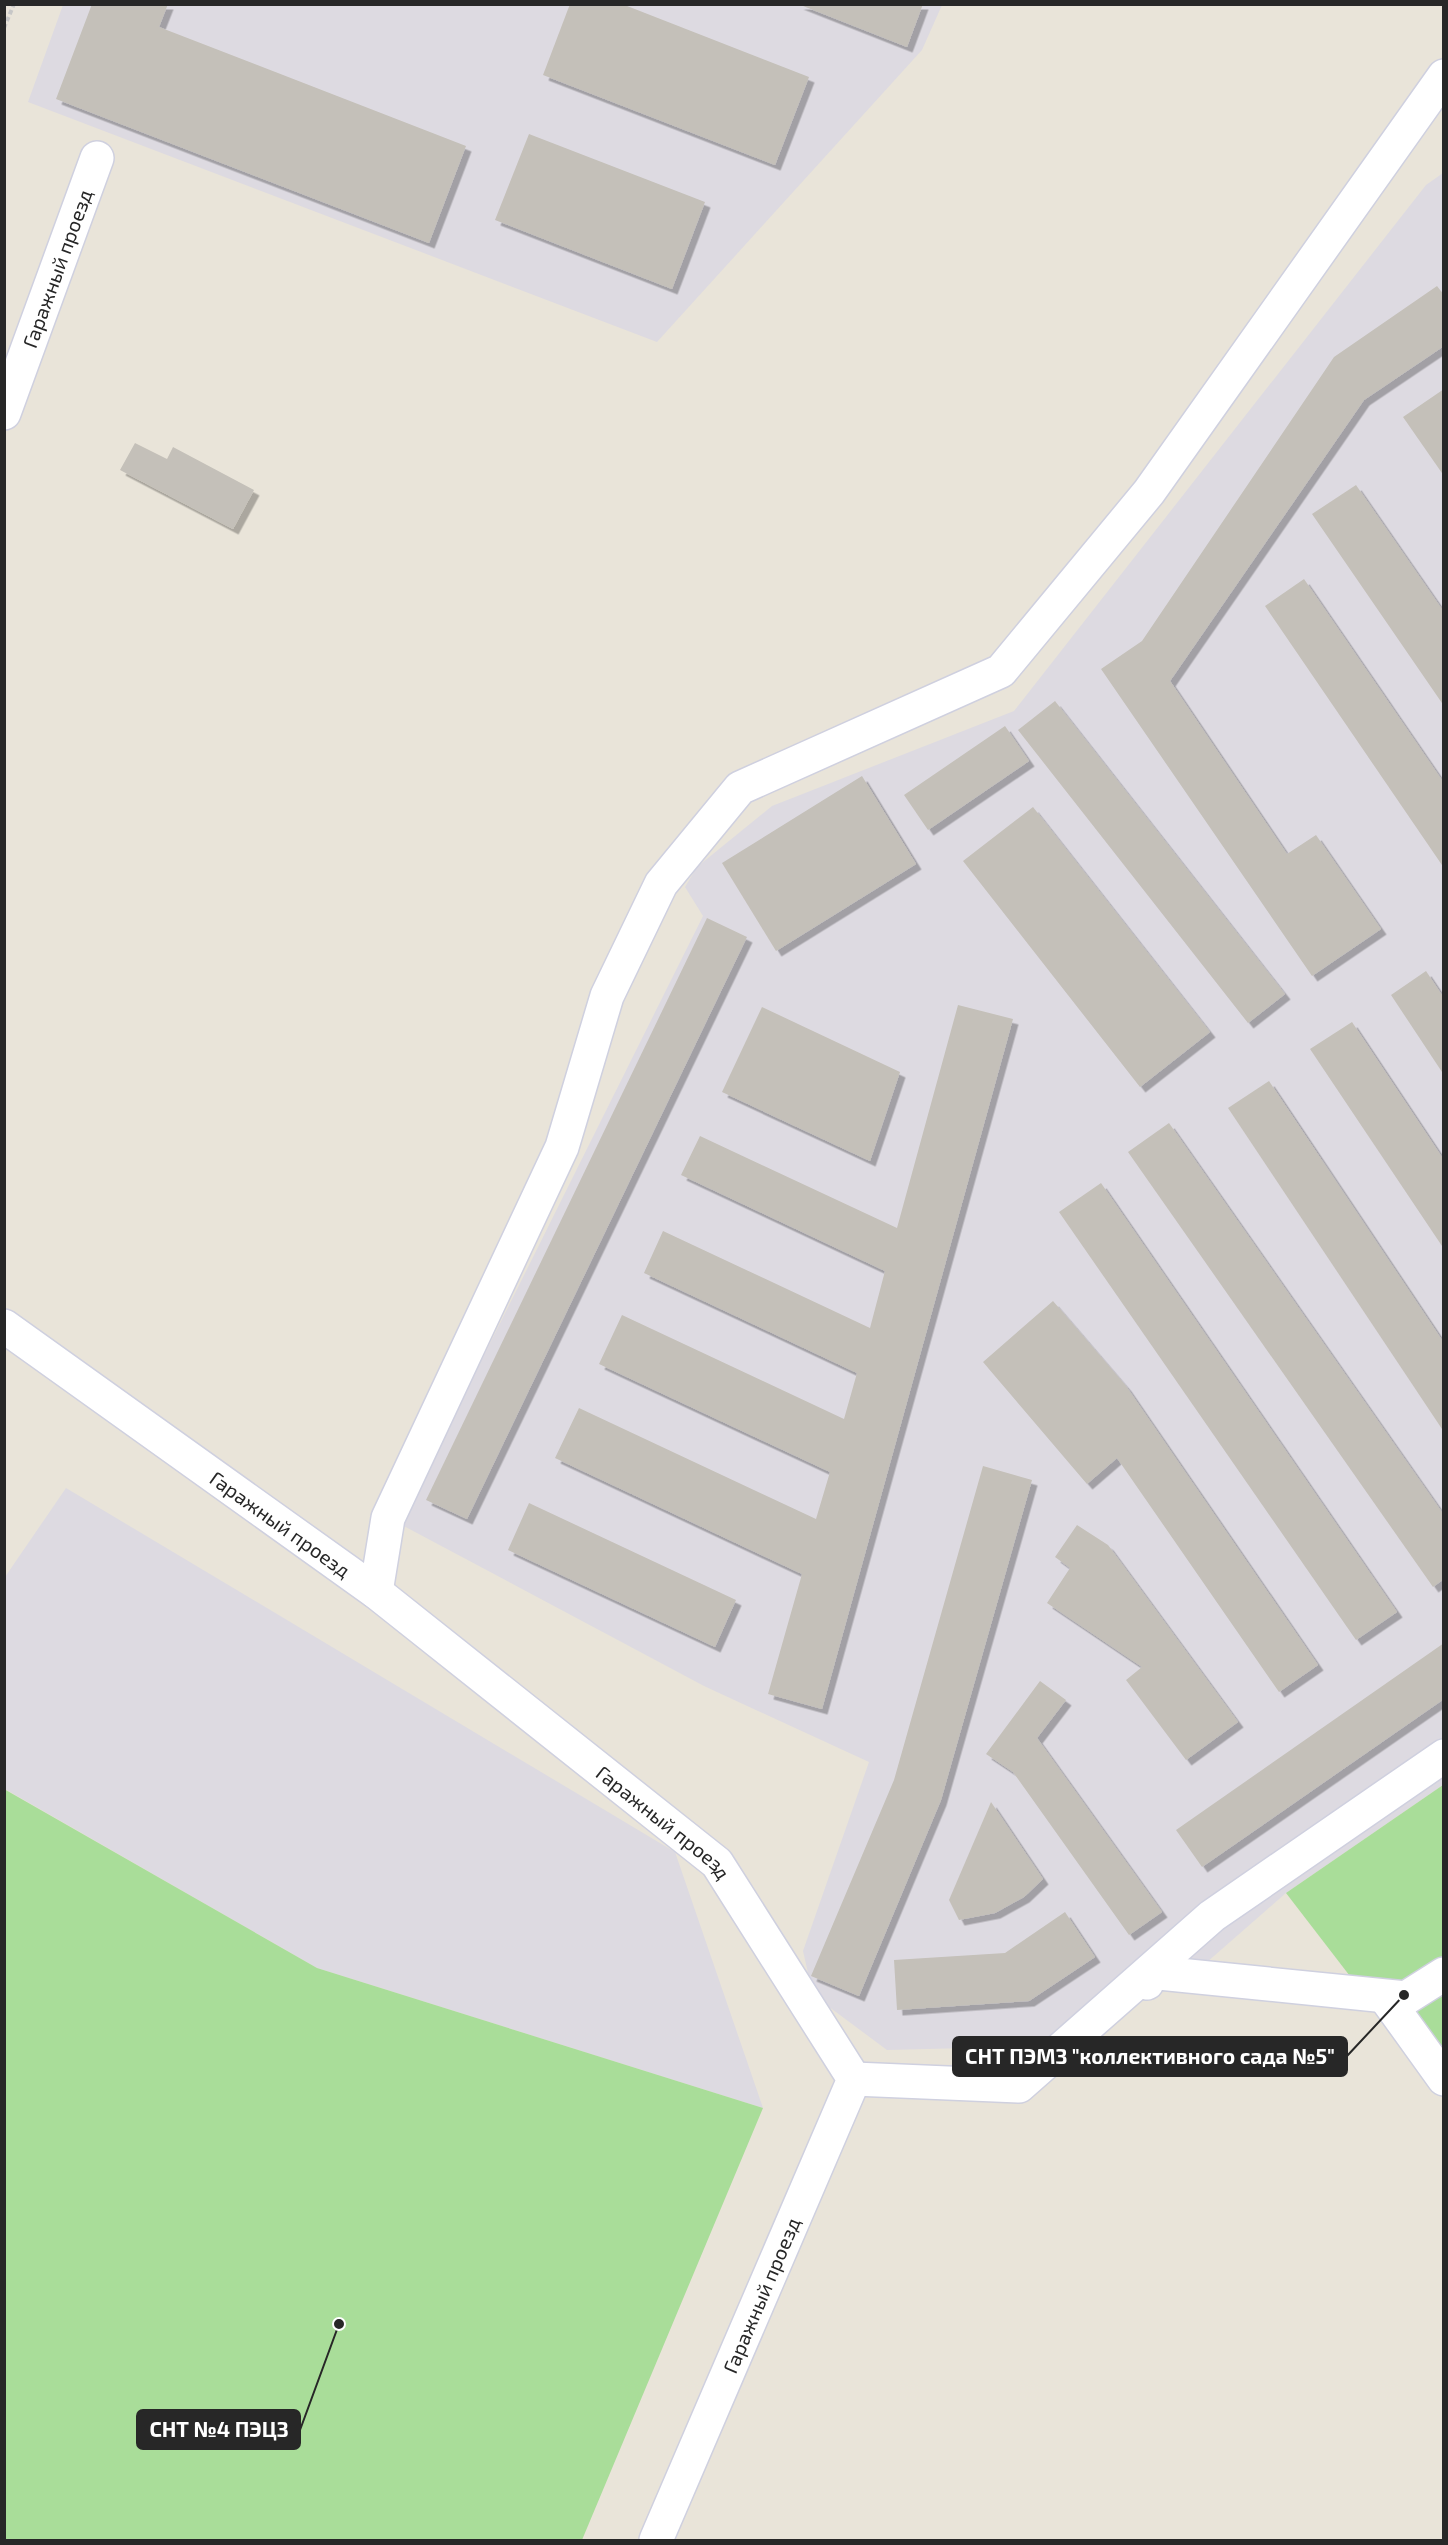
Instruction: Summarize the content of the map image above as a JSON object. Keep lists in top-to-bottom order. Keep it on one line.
{"streets":{"street":["Гаражный проезд"]},"places":["СНТ ПЭМЗ \"коллективного сада №5\"","СНТ №4 ПЭЦЗ"]}
